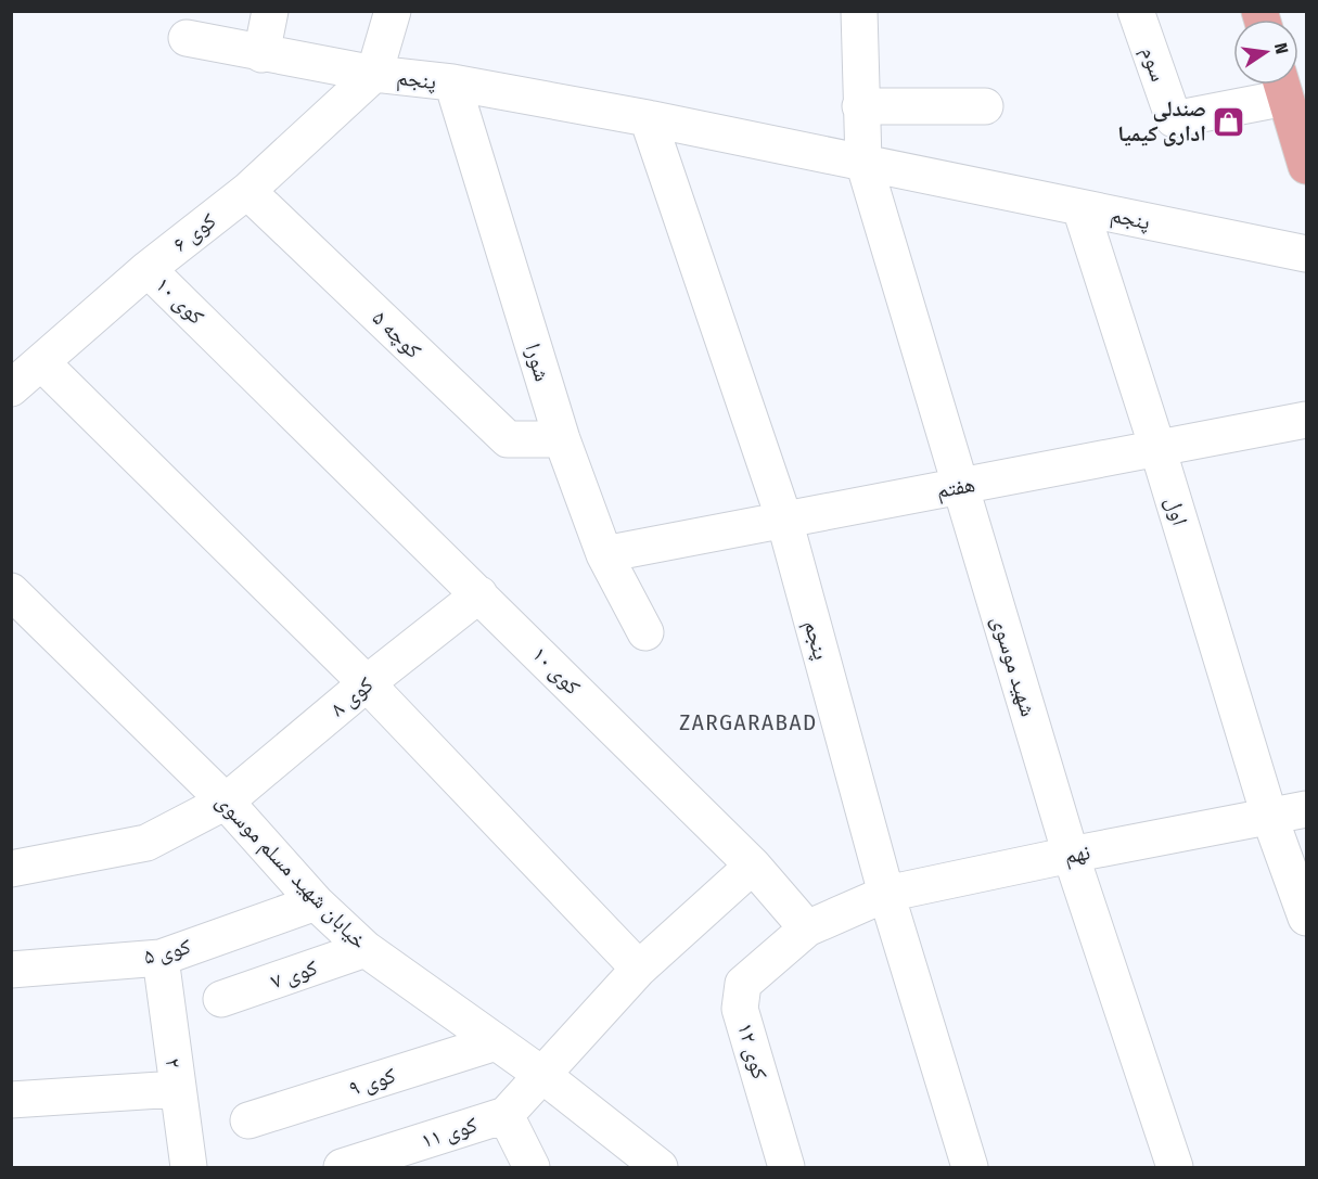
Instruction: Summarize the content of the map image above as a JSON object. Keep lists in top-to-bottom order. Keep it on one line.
{"streets":{"street":["سوم","پنجم","کوی ۶","کوی ۱۰","کوچه ۵","شورا","هفتم","اول","شهید موسوی","کوی ۸","نهم","خیابان شهید مسلم موسوی","کوی ۵","کوی ۷","کوی ۱۲","۲","کوی ۹","کوی ۱۱"]},"crossings":[["پنجم","کوی ۶"],["پنجم","شورا"],["پنجم","هفتم"],["پنجم","اول"],["پنجم","شهید موسوی"],["پنجم","نهم"],["پنجم","کوی ۱۲"],["کوی ۶","کوی ۱۰"],["کوی ۶","کوچه ۵"],["کوی ۱۰","کوی ۸"],["کوی ۱۰","کوی ۱۲"],["کوچه ۵","شورا"],["شورا","هفتم"],["هفتم","اول"],["هفتم","شهید موسوی"],["اول","نهم"],["شهید موسوی","نهم"],["کوی ۸","خیابان شهید مسلم موسوی"],["نهم","کوی ۱۲"],["خیابان شهید مسلم موسوی","کوی ۵"],["خیابان شهید مسلم موسوی","کوی ۷"],["خیابان شهید مسلم موسوی","کوی ۹"],["خیابان شهید مسلم موسوی","کوی ۱۱"],["کوی ۵","۲"]],"districts":["ZARGARABAD"],"places":{"shop":["صندلی اداری کیمیا"]},"north":"right"}
